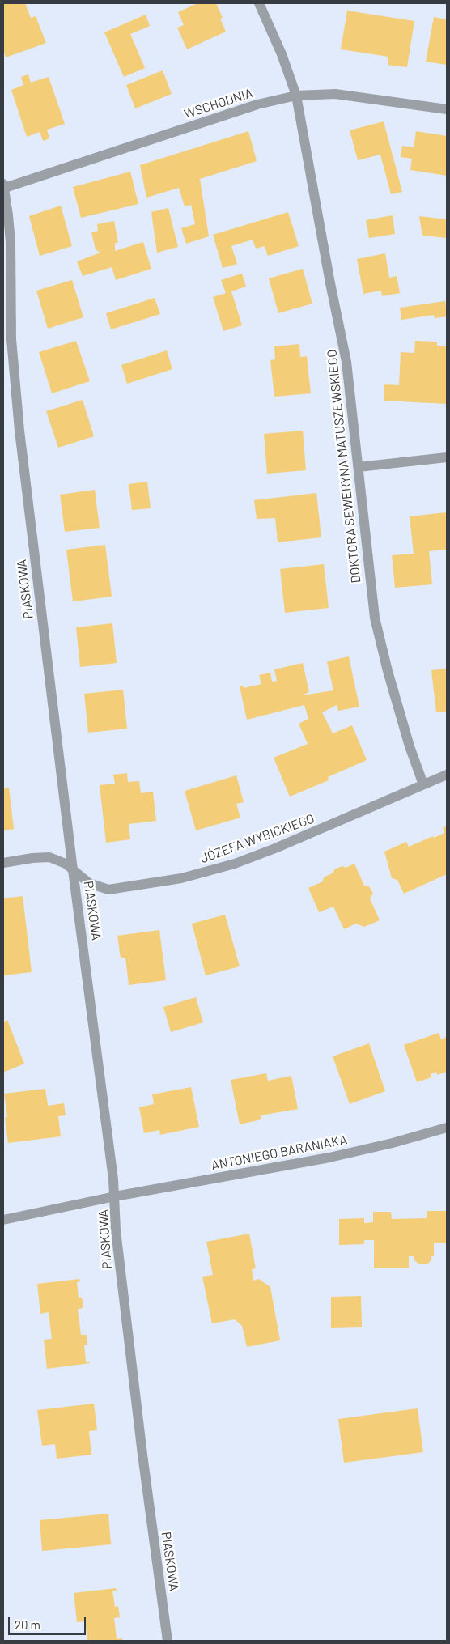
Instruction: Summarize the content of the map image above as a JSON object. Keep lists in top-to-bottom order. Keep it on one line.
{"streets":{"street":["WSCHODNIA","DOKTORA SEWERYNA MATUSZEWSKIEGO","PIASKOWA","JÓZEFA WYBICKIEGO","ANTONIEGO BARANIAKA"]},"crossings":[["WSCHODNIA","DOKTORA SEWERYNA MATUSZEWSKIEGO"],["WSCHODNIA","PIASKOWA"],["DOKTORA SEWERYNA MATUSZEWSKIEGO","JÓZEFA WYBICKIEGO"],["PIASKOWA","JÓZEFA WYBICKIEGO"],["PIASKOWA","ANTONIEGO BARANIAKA"]],"scale_bar":"20 m"}
